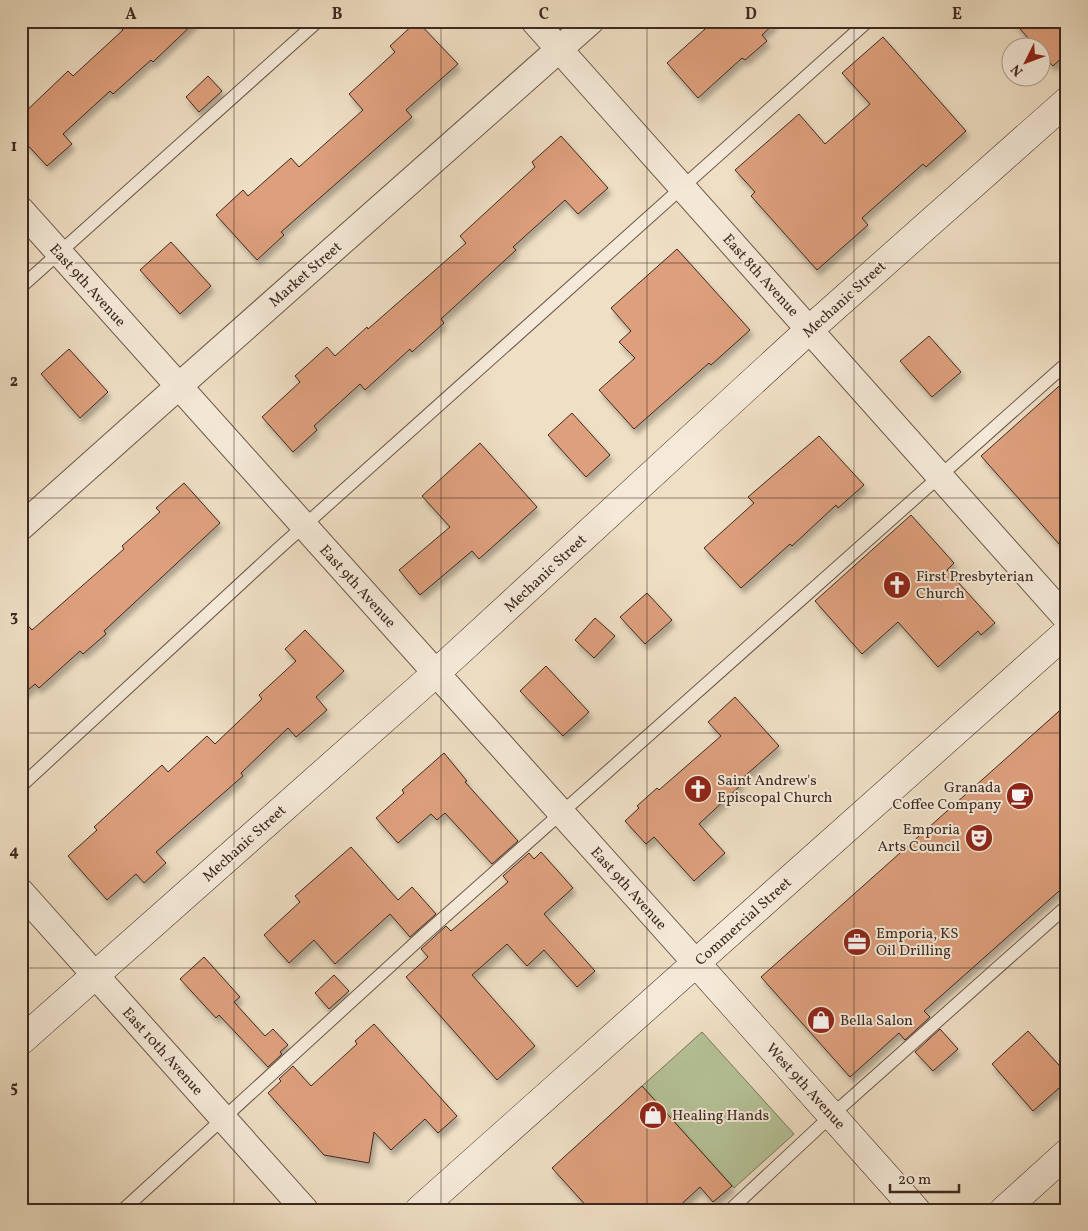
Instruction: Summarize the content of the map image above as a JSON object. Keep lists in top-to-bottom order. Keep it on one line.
{"streets":{"street":["Market Street","East 8th Avenue","East 9th Avenue","Mechanic Street","Commercial Street","East 10th Avenue","West 9th Avenue"]},"crossings":[["Market Street","East 8th Avenue"],["Market Street","East 9th Avenue"],["East 8th Avenue","Mechanic Street"],["East 9th Avenue","Mechanic Street"],["East 9th Avenue","Commercial Street"],["East 9th Avenue","West 9th Avenue"],["Mechanic Street","East 10th Avenue"],["Commercial Street","West 9th Avenue"]],"places":{"church":["First Presbyterian Church","Saint Andrew's Episcopal Church"],"cafe":["Granada Coffee Company"],"theatre":["Emporia Arts Council"],"office":["Emporia, KS Oil Drilling"],"shop":["Bella Salon","Healing Hands"]},"scale_bar":"20 m","north":"bottom left","grid":{"columns":["A","B","C","D","E"],"rows":["1","2","3","4","5"]}}
